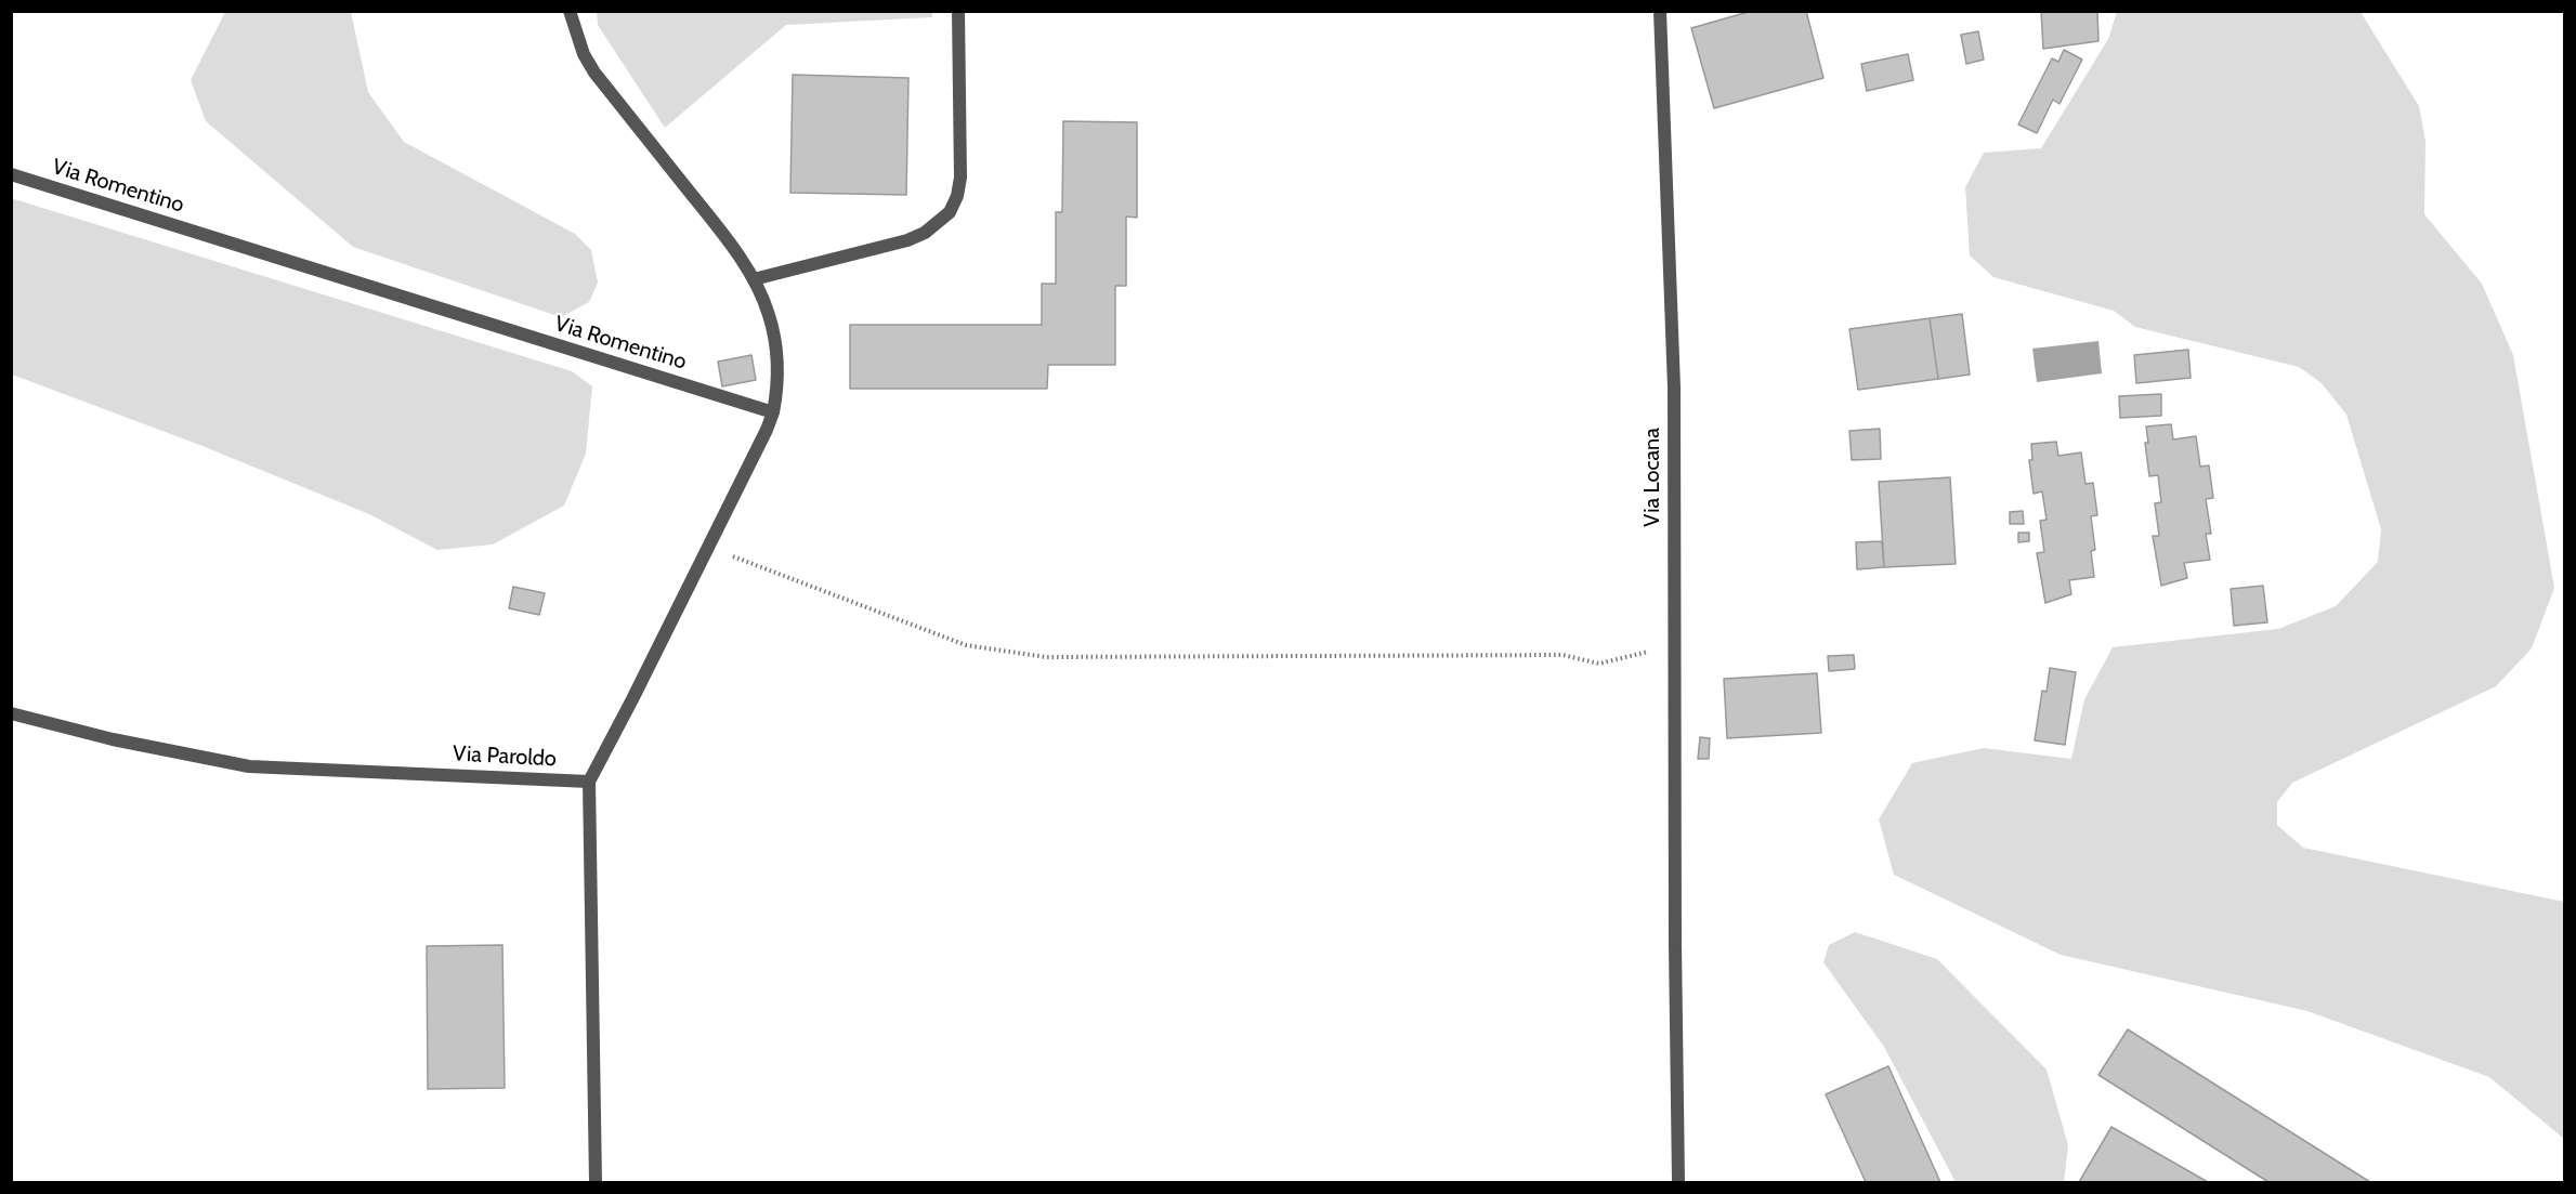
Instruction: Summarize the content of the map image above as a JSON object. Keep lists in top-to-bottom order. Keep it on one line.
{"streets":{"street":["Via Romentino","Via Locana","Via Paroldo"]}}
